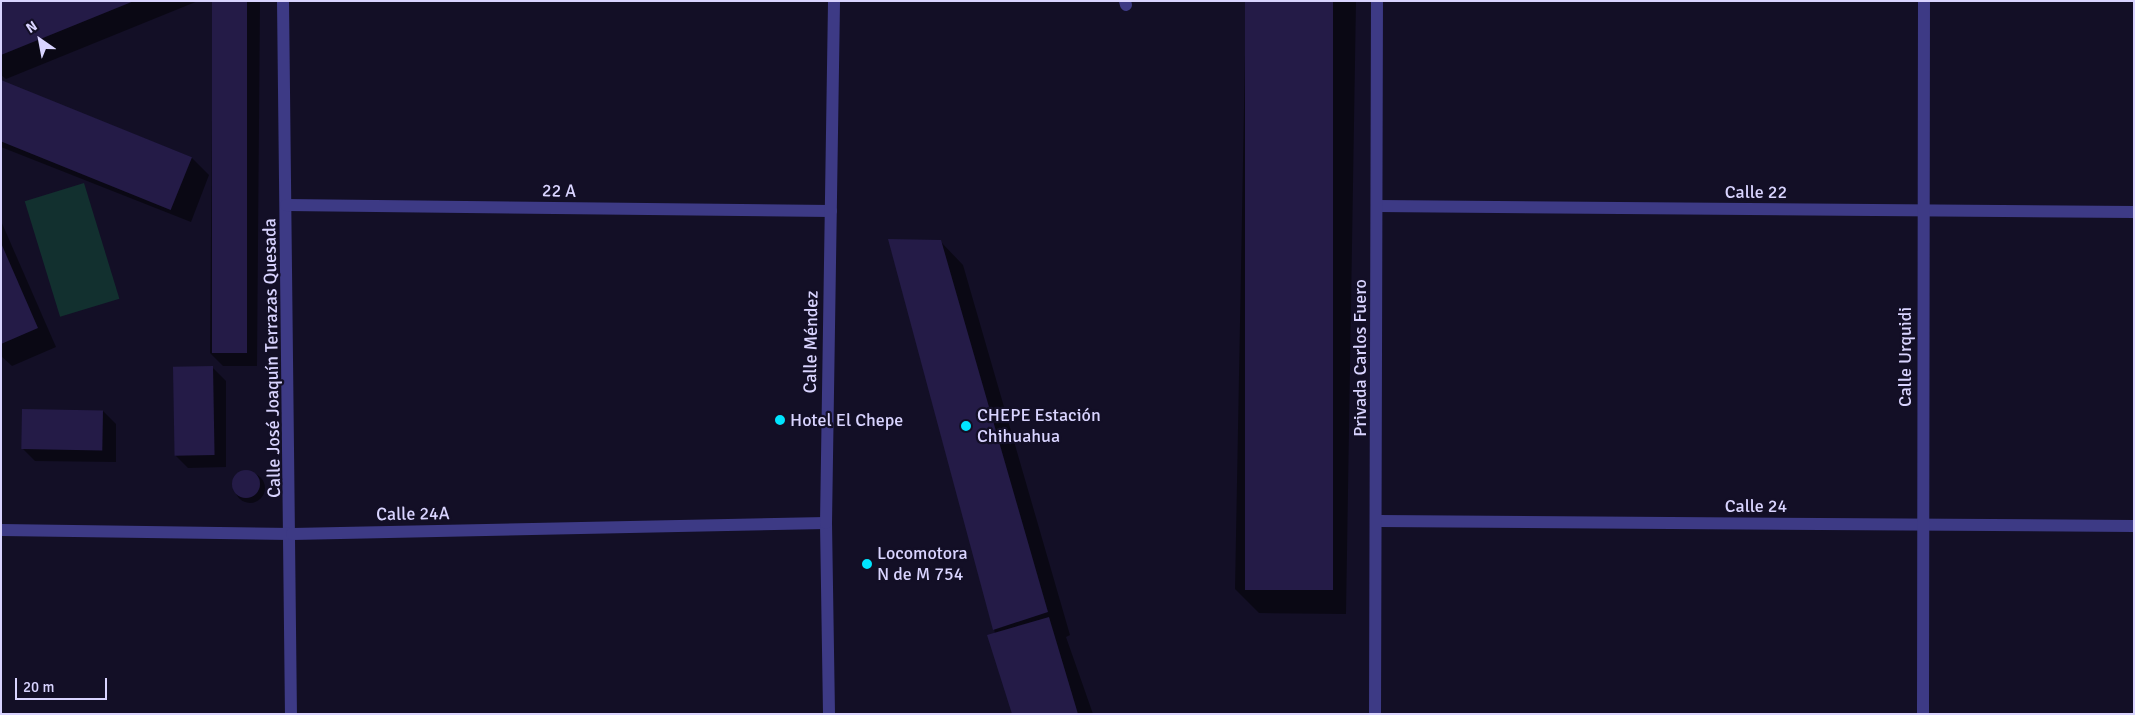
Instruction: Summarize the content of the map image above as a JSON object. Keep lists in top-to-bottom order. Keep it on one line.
{"streets":{"street":["22 A","Calle 22","Calle Méndez","Calle Urquidi","Calle José Joaquín Terrazas Quesada","Privada Carlos Fuero","Calle 24","Calle 24A"]},"crossings":[["22 A","Calle Méndez"],["22 A","Calle José Joaquín Terrazas Quesada"],["Calle 22","Calle Urquidi"],["Calle 22","Privada Carlos Fuero"],["Calle Méndez","Calle 24A"],["Calle Urquidi","Calle 24"],["Calle José Joaquín Terrazas Quesada","Calle 24A"],["Privada Carlos Fuero","Calle 24"]],"places":["Hotel El Chepe","CHEPE Estación Chihuahua","Locomotora N de M 754"],"scale_bar":"20 m","north":"top left"}
